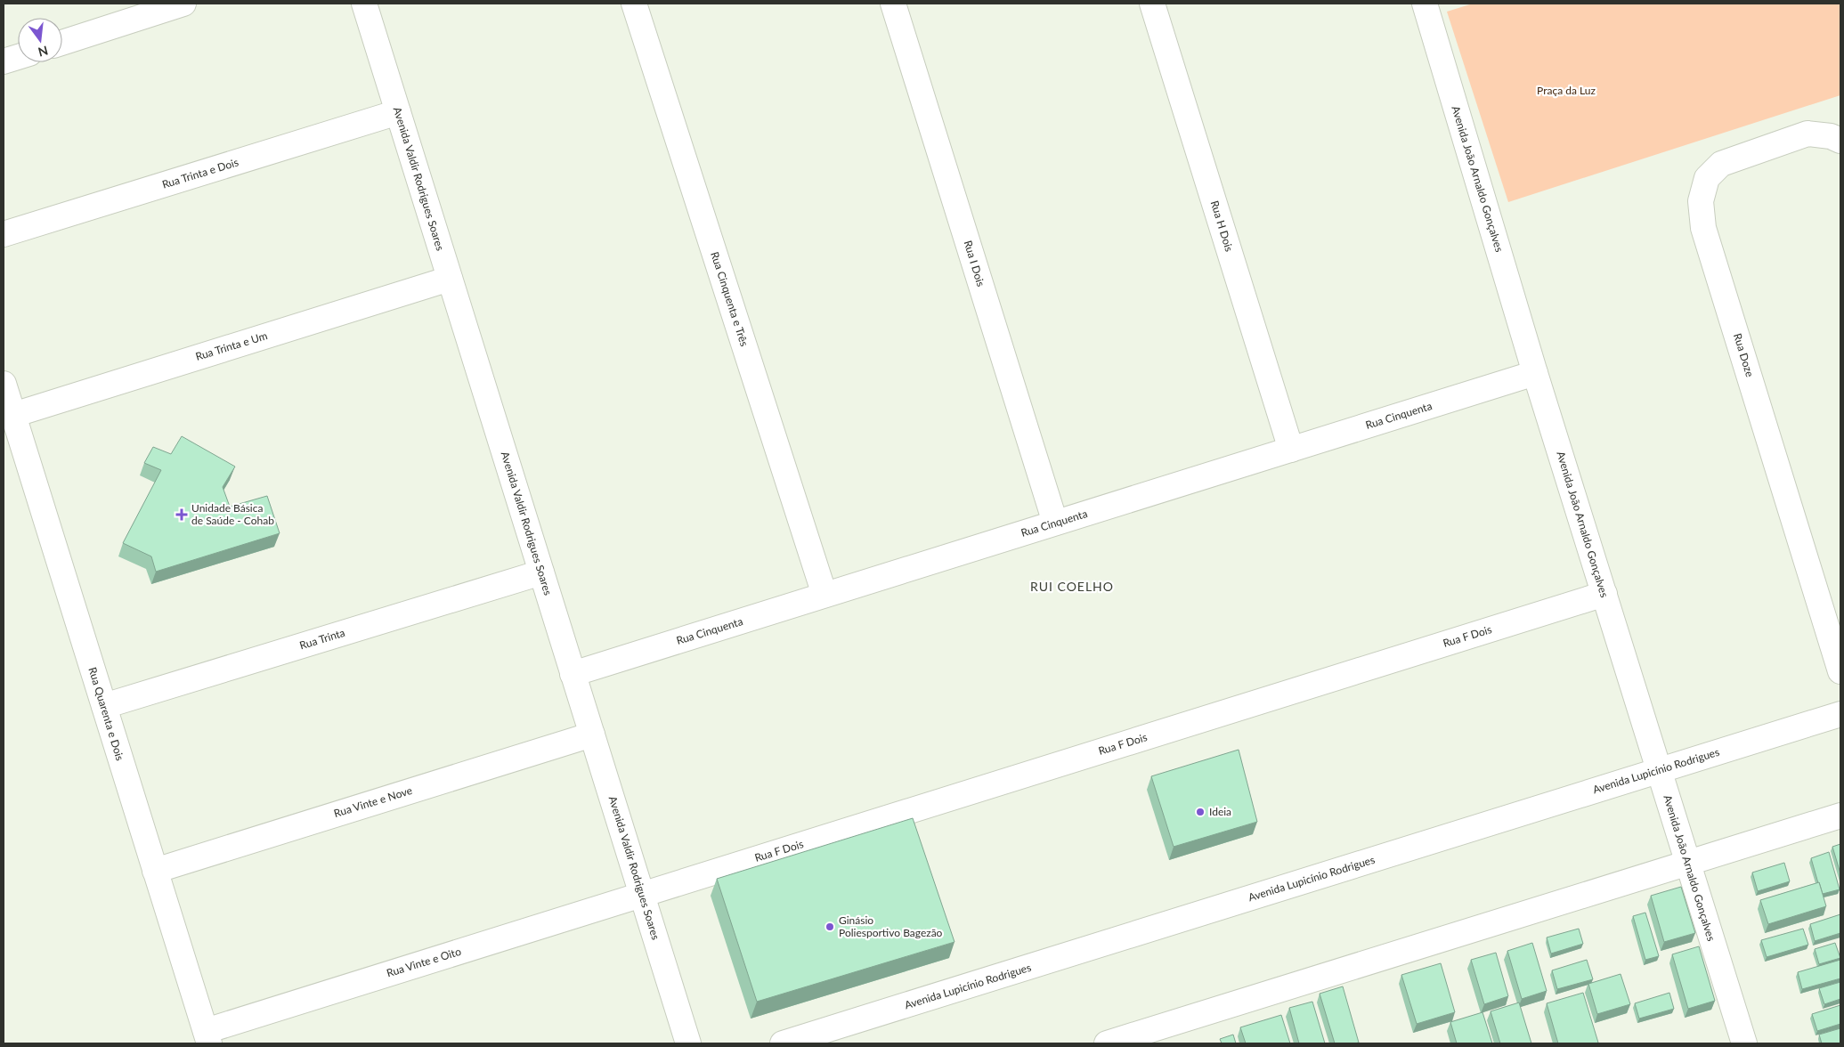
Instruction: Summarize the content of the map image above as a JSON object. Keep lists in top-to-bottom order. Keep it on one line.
{"streets":{"street":["Rua Trinta e Dois","Avenida Valdir Rodrigues Soares","Avenida João Arnaldo Gonçalves","Rua H Dois","Rua I Dois","Rua Cinquenta e Três","Rua Trinta e Um","Rua Doze","Rua Cinquenta","Rua F Dois","Rua Trinta","Rua Quarenta e Dois","Avenida Lupicínio Rodrigues","Rua Vinte e Nove","Rua Vinte e Oito"]},"crossings":[["Rua Trinta e Dois","Avenida Valdir Rodrigues Soares"],["Avenida Valdir Rodrigues Soares","Rua Trinta e Um"],["Avenida Valdir Rodrigues Soares","Rua Cinquenta"],["Avenida Valdir Rodrigues Soares","Rua F Dois"],["Avenida Valdir Rodrigues Soares","Rua Trinta"],["Avenida Valdir Rodrigues Soares","Rua Vinte e Nove"],["Avenida Valdir Rodrigues Soares","Rua Vinte e Oito"],["Avenida João Arnaldo Gonçalves","Rua Cinquenta"],["Avenida João Arnaldo Gonçalves","Rua F Dois"],["Avenida João Arnaldo Gonçalves","Avenida Lupicínio Rodrigues"],["Rua H Dois","Rua Cinquenta"],["Rua I Dois","Rua Cinquenta"],["Rua Cinquenta e Três","Rua Cinquenta"],["Rua Trinta e Um","Rua Quarenta e Dois"],["Rua F Dois","Rua Vinte e Oito"],["Rua Trinta","Rua Quarenta e Dois"],["Rua Quarenta e Dois","Rua Vinte e Nove"],["Rua Quarenta e Dois","Rua Vinte e Oito"]],"districts":["RUI COELHO"],"parks":["Praça da Luz"],"places":{"health":["Unidade Básica de Saúde - Cohab"],"other":["Ideia","Ginásio Poliesportivo Bagezão"]},"north":"bottom"}
